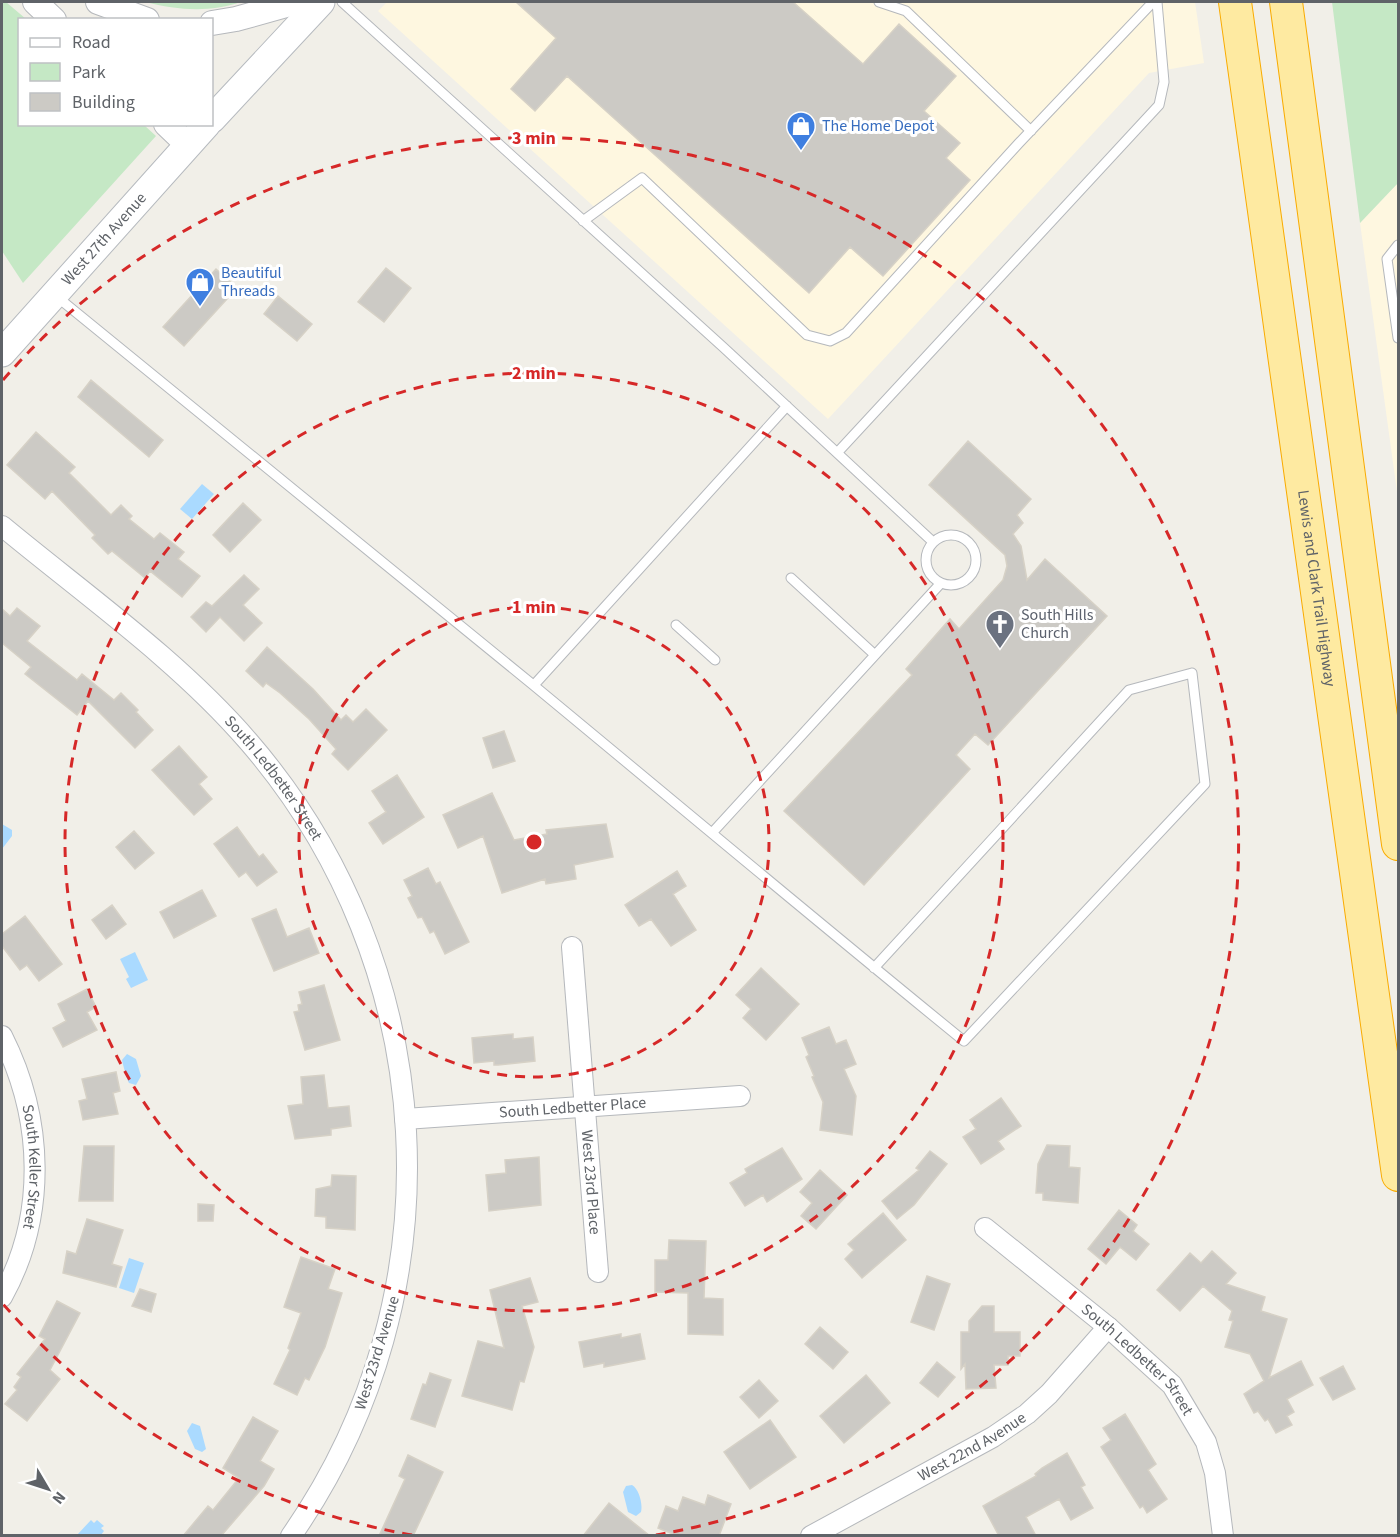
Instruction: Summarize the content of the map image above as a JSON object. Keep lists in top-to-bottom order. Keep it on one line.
{"streets":{"highway":["Lewis and Clark Trail Highway"],"main road":["West 27th Avenue"],"street":["South Ledbetter Street","South Ledbetter Place","South Keller Street","West 23rd Place","West 23rd Avenue","West 22nd Avenue"]},"crossings":[["South Ledbetter Street","South Ledbetter Place"],["South Ledbetter Street","West 23rd Avenue"],["South Ledbetter Street","West 22nd Avenue"],["South Ledbetter Place","West 23rd Place"],["South Ledbetter Place","West 23rd Avenue"]],"places":{"shop":["The Home Depot","Beautiful Threads"],"church":["South Hills Church"]},"legend":["Road","Park","Building"],"north":"bottom right","rings":["3 min","2 min","1 min"]}
